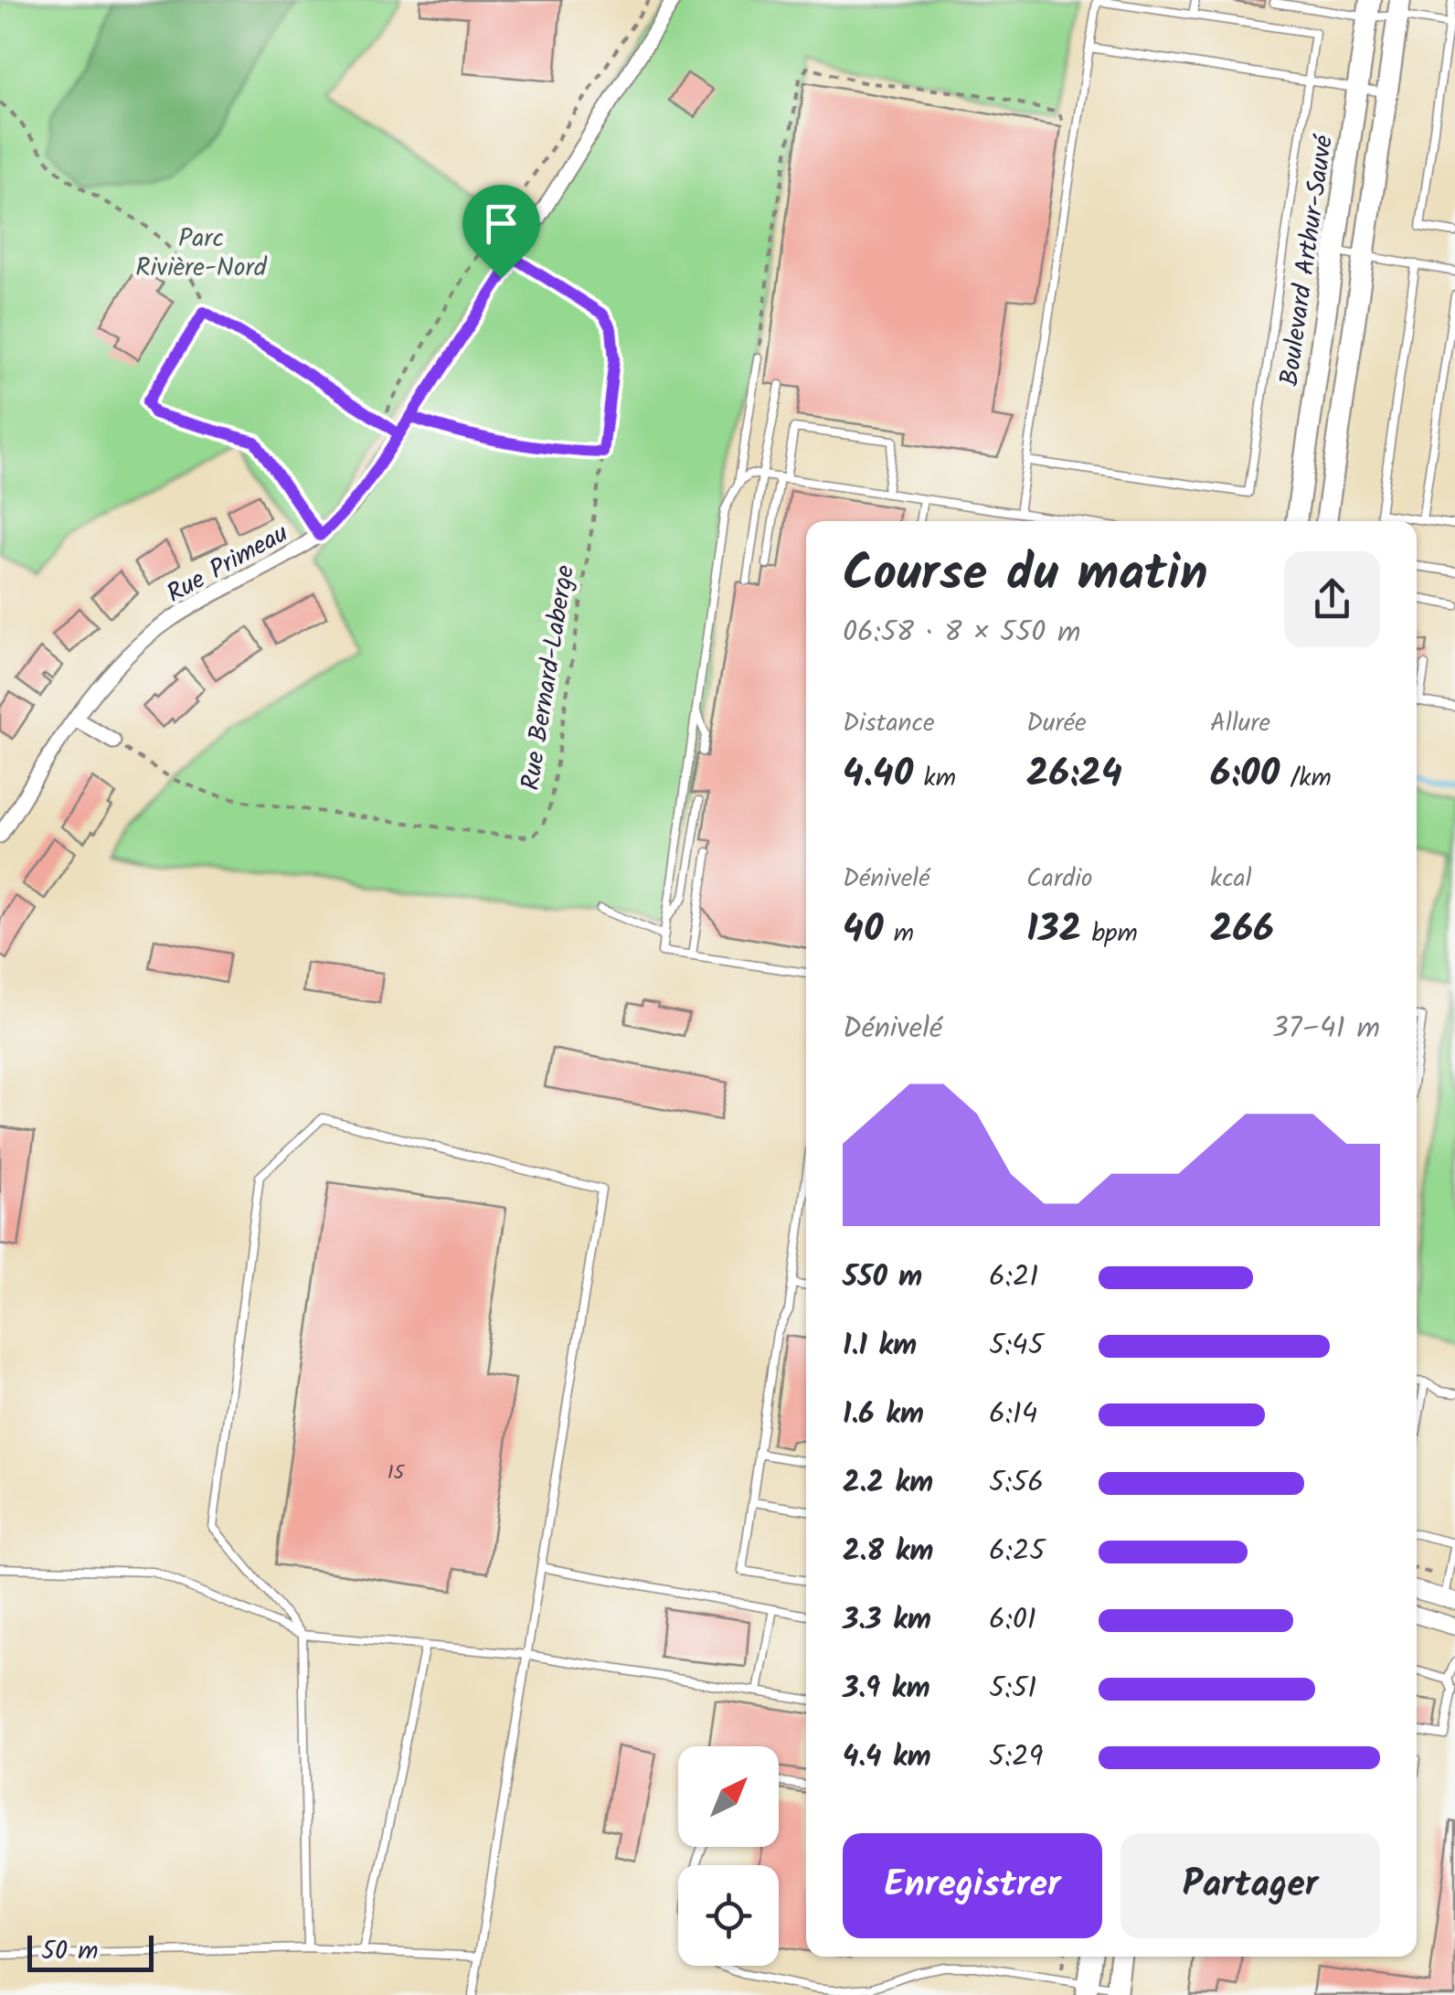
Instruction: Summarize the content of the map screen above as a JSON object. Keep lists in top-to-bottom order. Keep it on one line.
{"streets":{"main road":["Boulevard Arthur-Sauvé"],"street":["Rue Primeau"],"path":["Rue Bernard-Laberge"]},"crossings":[["Rue Primeau","Rue Bernard-Laberge"]],"parks":["Parc Rivière-Nord"],"house_numbers":["15"],"scale_bar":"50 m","north":"top right","page":{"heading":["Course du matin","06:58 · 8 × 550 m"],"stats":[["Distance","4.40 km"],["Durée","26:24"],["Allure","6:00 /km"],["Dénivelé","40 m"],["Cardio","132 bpm"],["kcal","266"]],"chart":["Dénivelé","37–41 m"],"list":[{"name":"550 m","note":"6:21"},{"name":"1.1 km","note":"5:45"},{"name":"1.6 km","note":"6:14"},{"name":"2.2 km","note":"5:56"},{"name":"2.8 km","note":"6:25"},{"name":"3.3 km","note":"6:01"},{"name":"3.9 km","note":"5:51"},{"name":"4.4 km","note":"5:29"}],"buttons":["Enregistrer","Partager"],"scale":"50 m"}}
